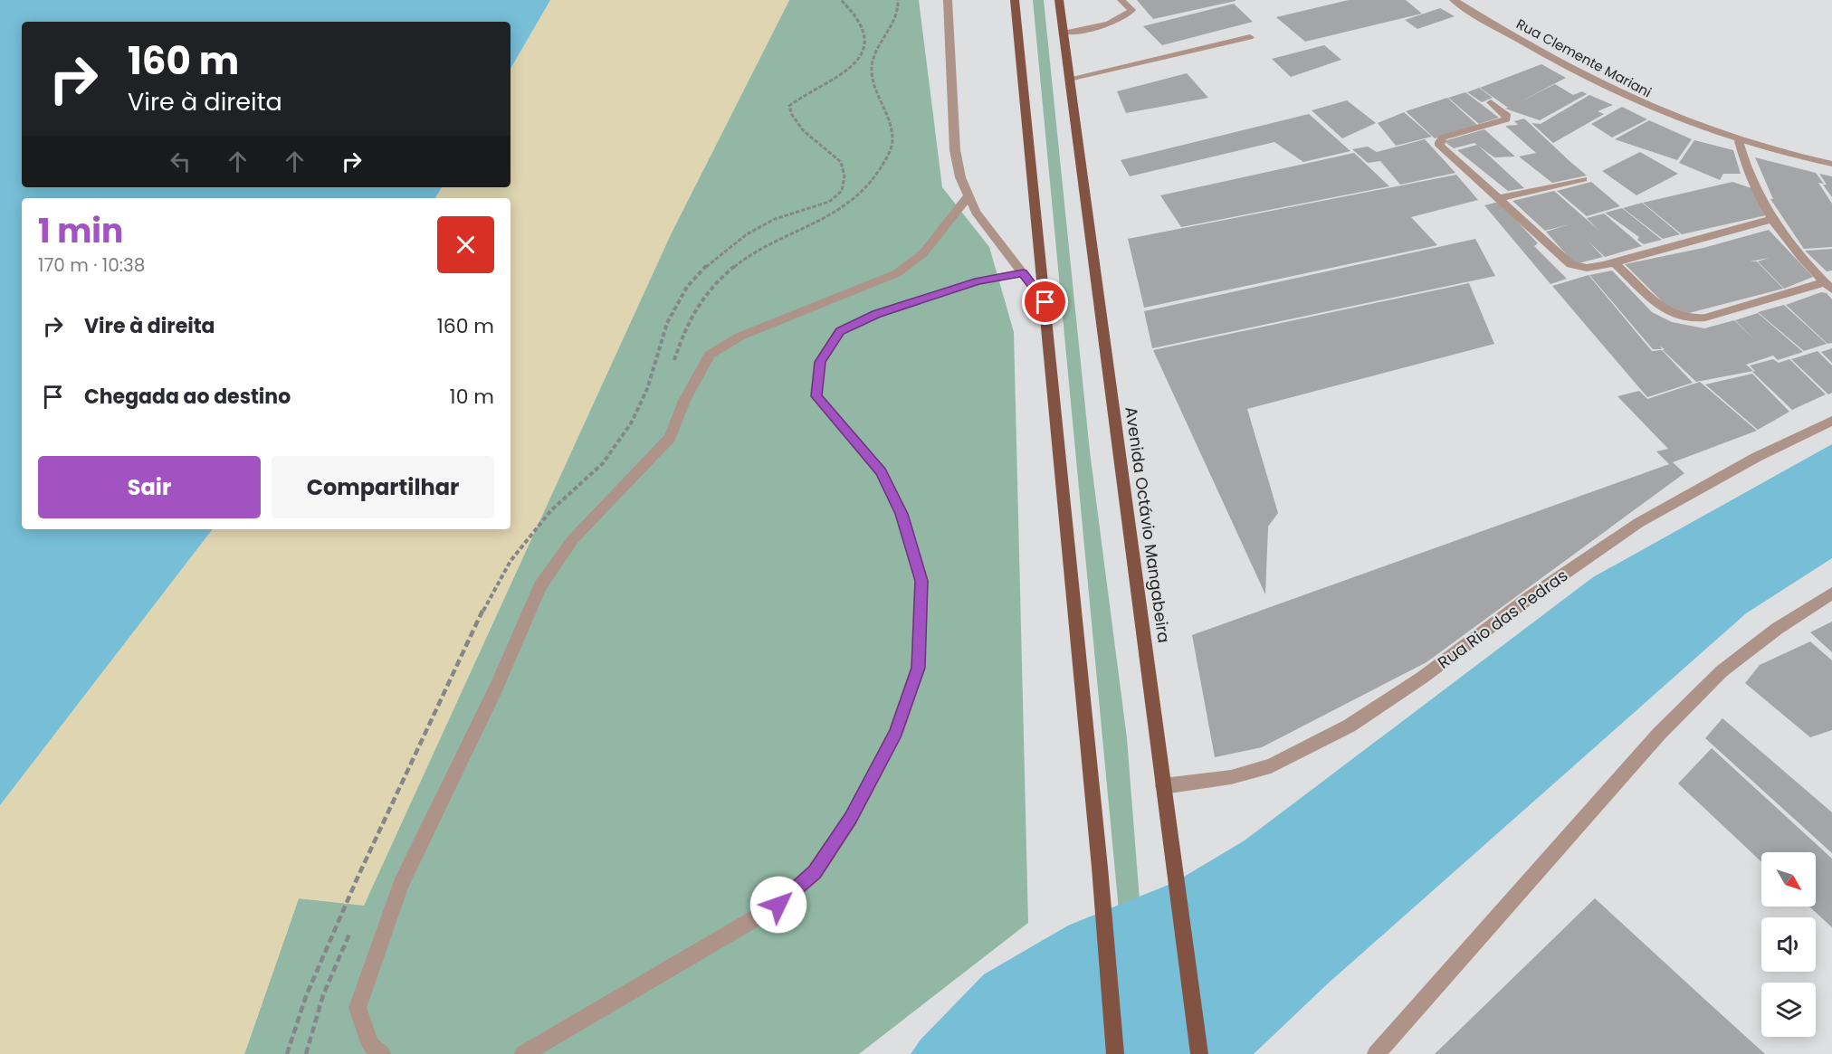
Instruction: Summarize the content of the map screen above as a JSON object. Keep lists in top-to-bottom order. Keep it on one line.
{"streets":{"main road":["Avenida Octávio Mangabeira"],"street":["Rua Clemente Mariani","Rua Rio das Pedras"]},"crossings":[["Avenida Octávio Mangabeira","Rua Rio das Pedras"]],"north":"bottom right","page":{"turn":["160 m","Vire à direita"],"heading":["1 min","170 m · 10:38"],"list":[{"name":"Vire à direita","value":"160 m"},{"name":"Chegada ao destino","value":"10 m"}],"buttons":["Sair","Compartilhar"]}}
